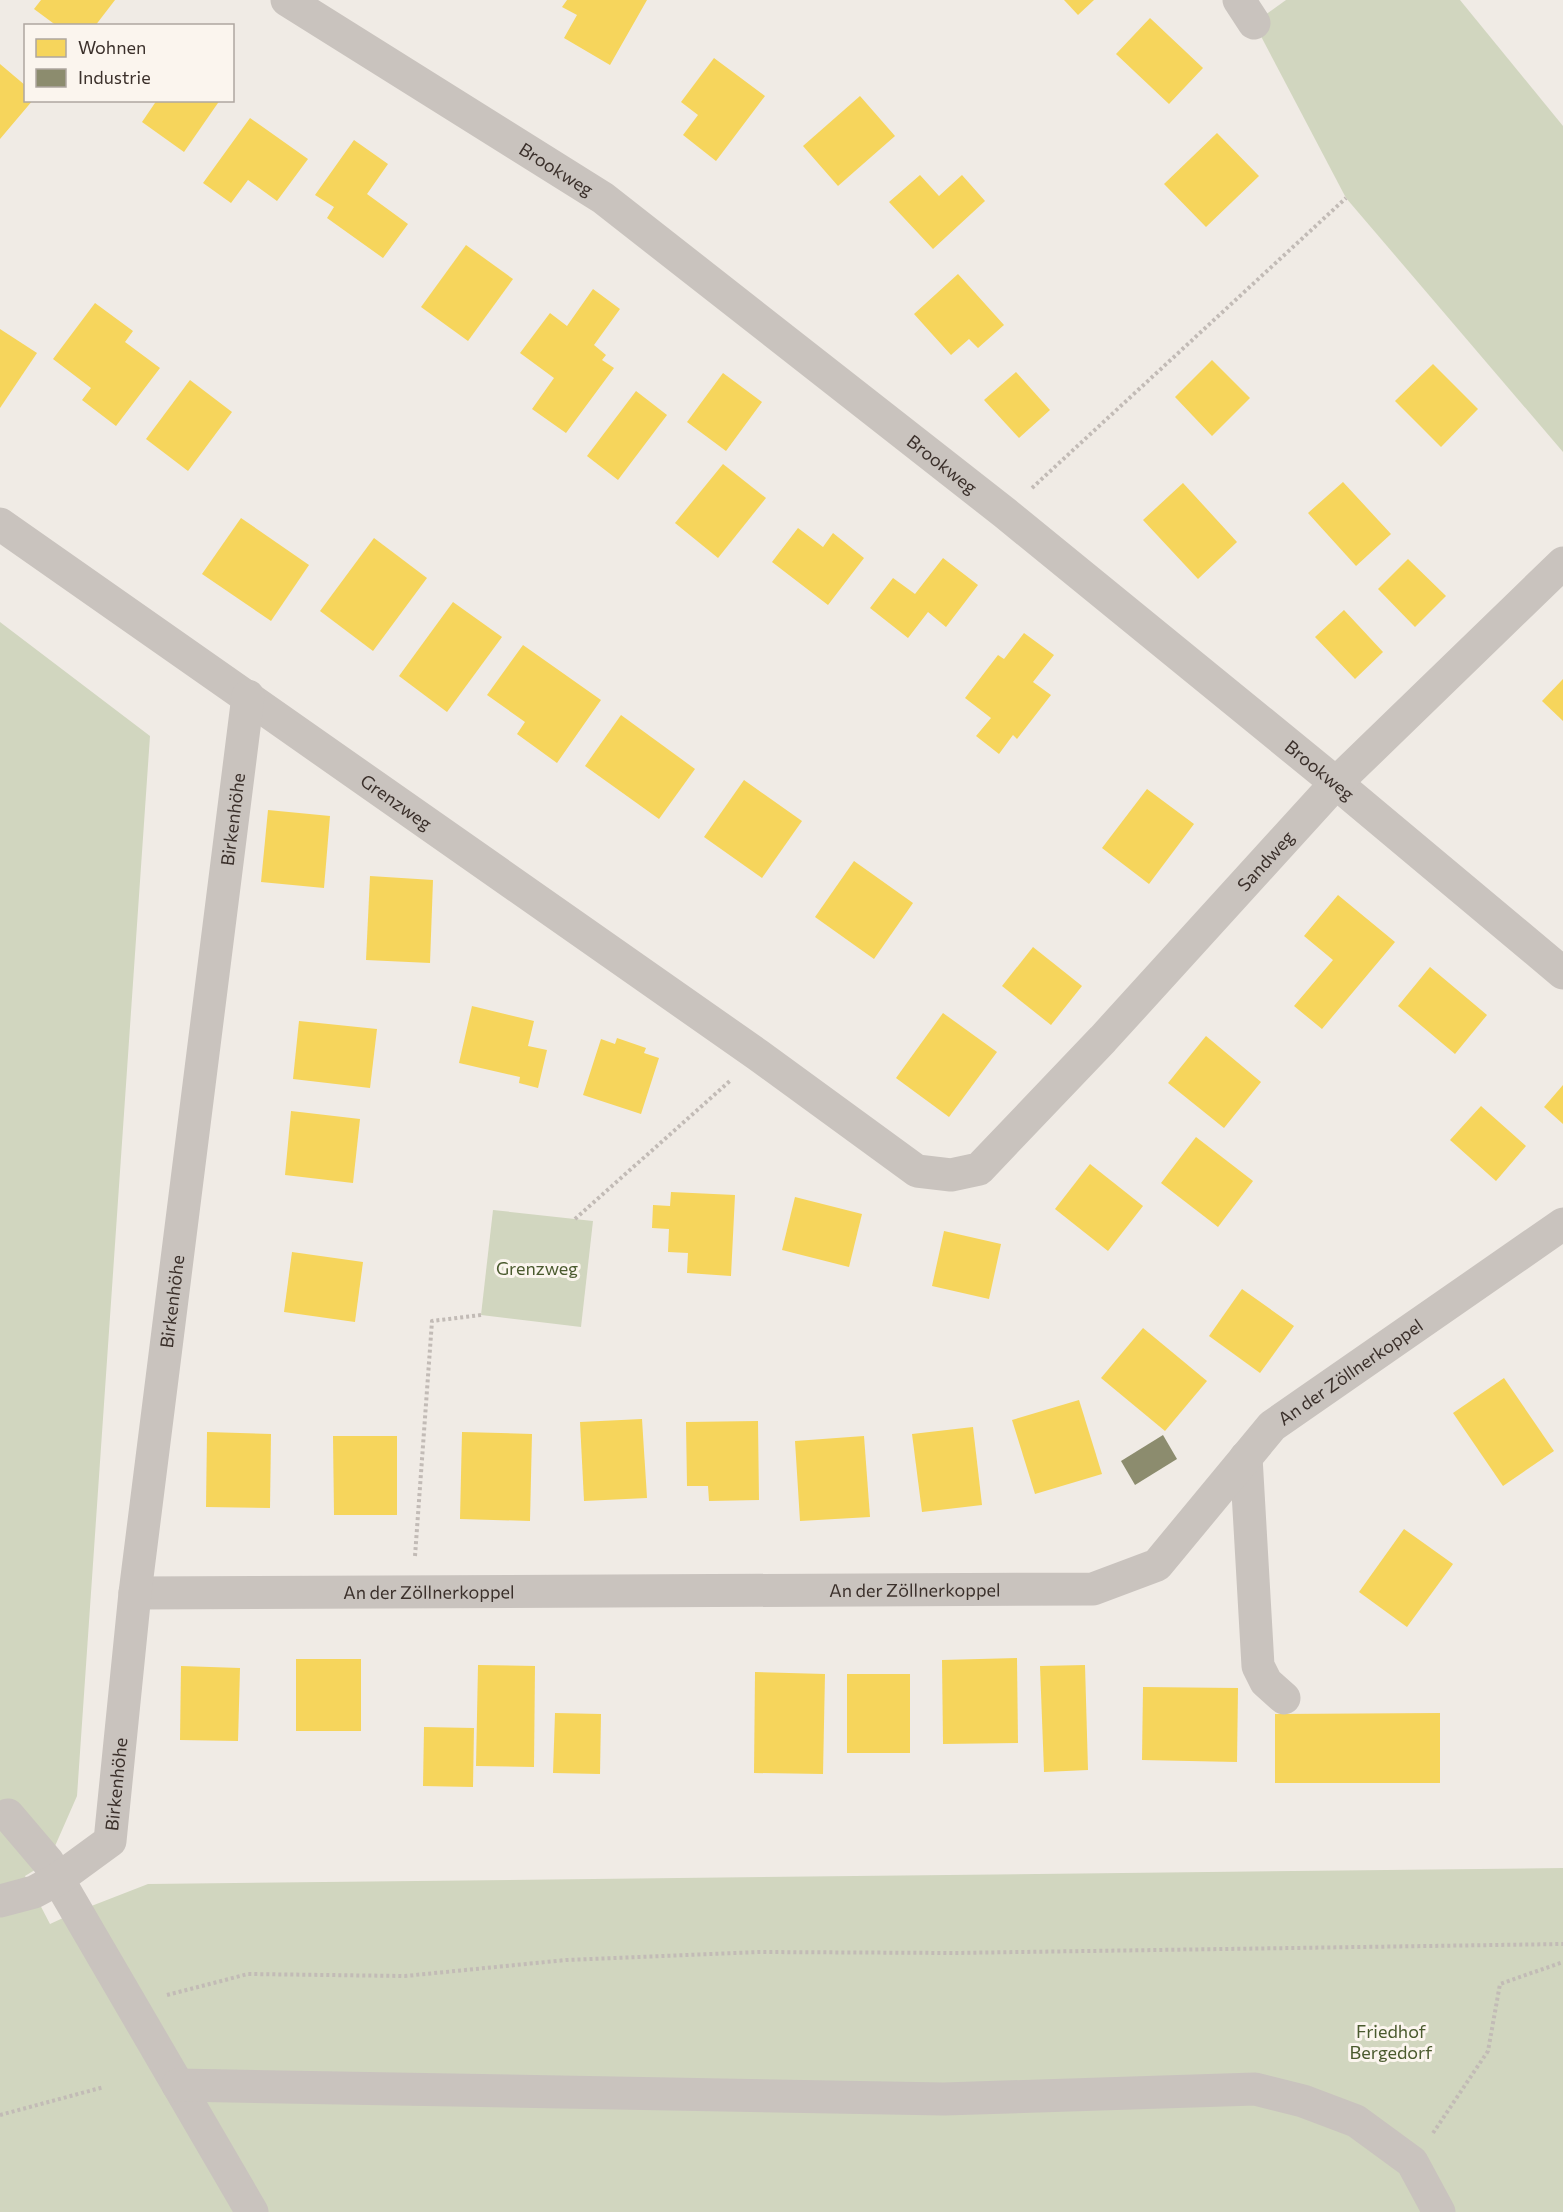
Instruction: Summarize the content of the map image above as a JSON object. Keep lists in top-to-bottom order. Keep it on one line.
{"streets":{"street":["Brookweg","Grenzweg","Birkenhöhe","Sandweg","An der Zöllnerkoppel"]},"crossings":[["Brookweg","Sandweg"],["Grenzweg","Birkenhöhe"],["Grenzweg","Sandweg"],["Birkenhöhe","An der Zöllnerkoppel"]],"parks":["Grenzweg","Friedhof Bergedorf"],"legend":["Wohnen","Industrie"]}
